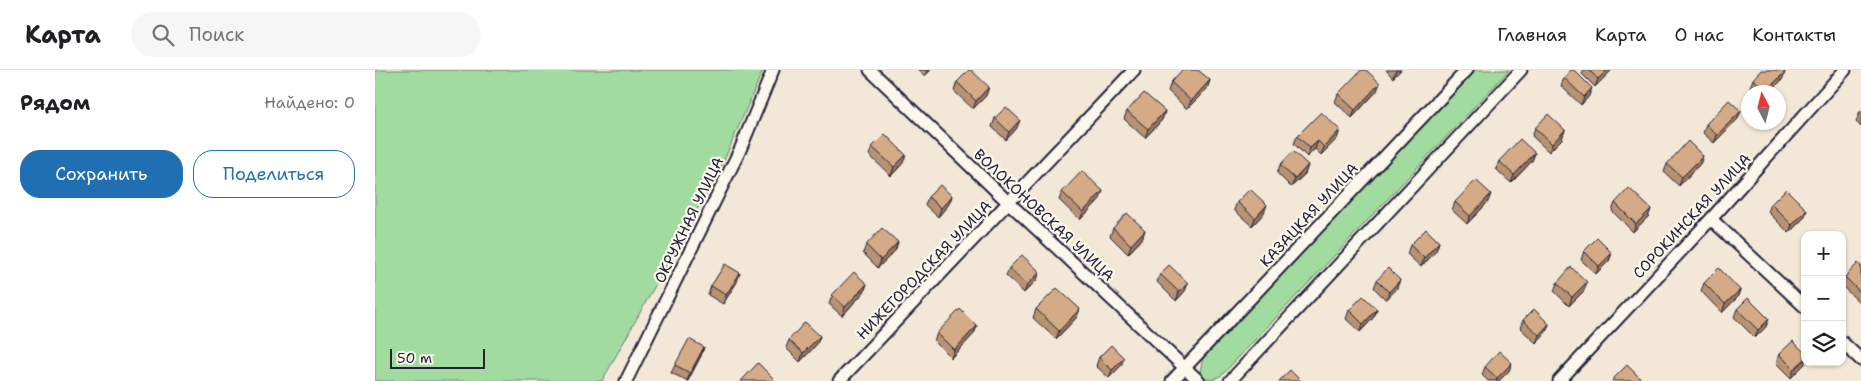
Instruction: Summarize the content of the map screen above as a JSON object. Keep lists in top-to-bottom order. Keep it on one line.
{"streets":{"street":["ВОЛОКОНОВСКАЯ УЛИЦА","КАЗАЦКАЯ УЛИЦА","СОРОКИНСКАЯ УЛИЦА","ОКРУЖНАЯ УЛИЦА","НИЖЕГОРОДСКАЯ УЛИЦА"]},"crossings":[["ВОЛОКОНОВСКАЯ УЛИЦА","КАЗАЦКАЯ УЛИЦА"],["ВОЛОКОНОВСКАЯ УЛИЦА","НИЖЕГОРОДСКАЯ УЛИЦА"]],"scale_bar":"50 m","north":"top","page":{"header":"Карта","search":"Поиск","nav":["Главная","Карта","О нас","Контакты"],"heading":["Рядом","Найдено: 0"],"buttons":["Сохранить","Поделиться"],"map_buttons":["+","−"],"scale":"50 m"}}
